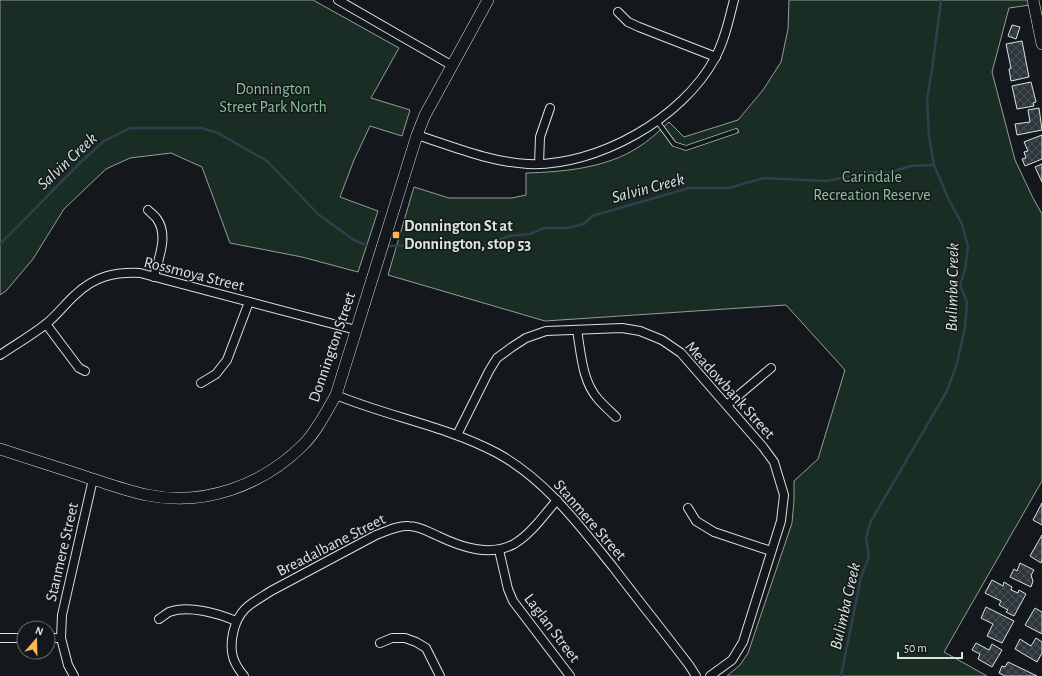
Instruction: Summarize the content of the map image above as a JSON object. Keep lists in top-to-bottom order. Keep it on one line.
{"streets":{"street":["Rossmoya Street","Donnington Street","Meadowbank Street","Stanmere Street","Breadalbane Street","Laglan Street"]},"crossings":[["Rossmoya Street","Donnington Street"],["Donnington Street","Stanmere Street"],["Meadowbank Street","Stanmere Street"],["Stanmere Street","Breadalbane Street"],["Breadalbane Street","Laglan Street"]],"water":["Salvin Creek","Bulimba Creek"],"parks":["Donnington Street Park North","Carindale Recreation Reserve"],"places":{"transit":["Donnington St at Donnington, stop 53"]},"scale_bar":"50 m","north":"top"}
